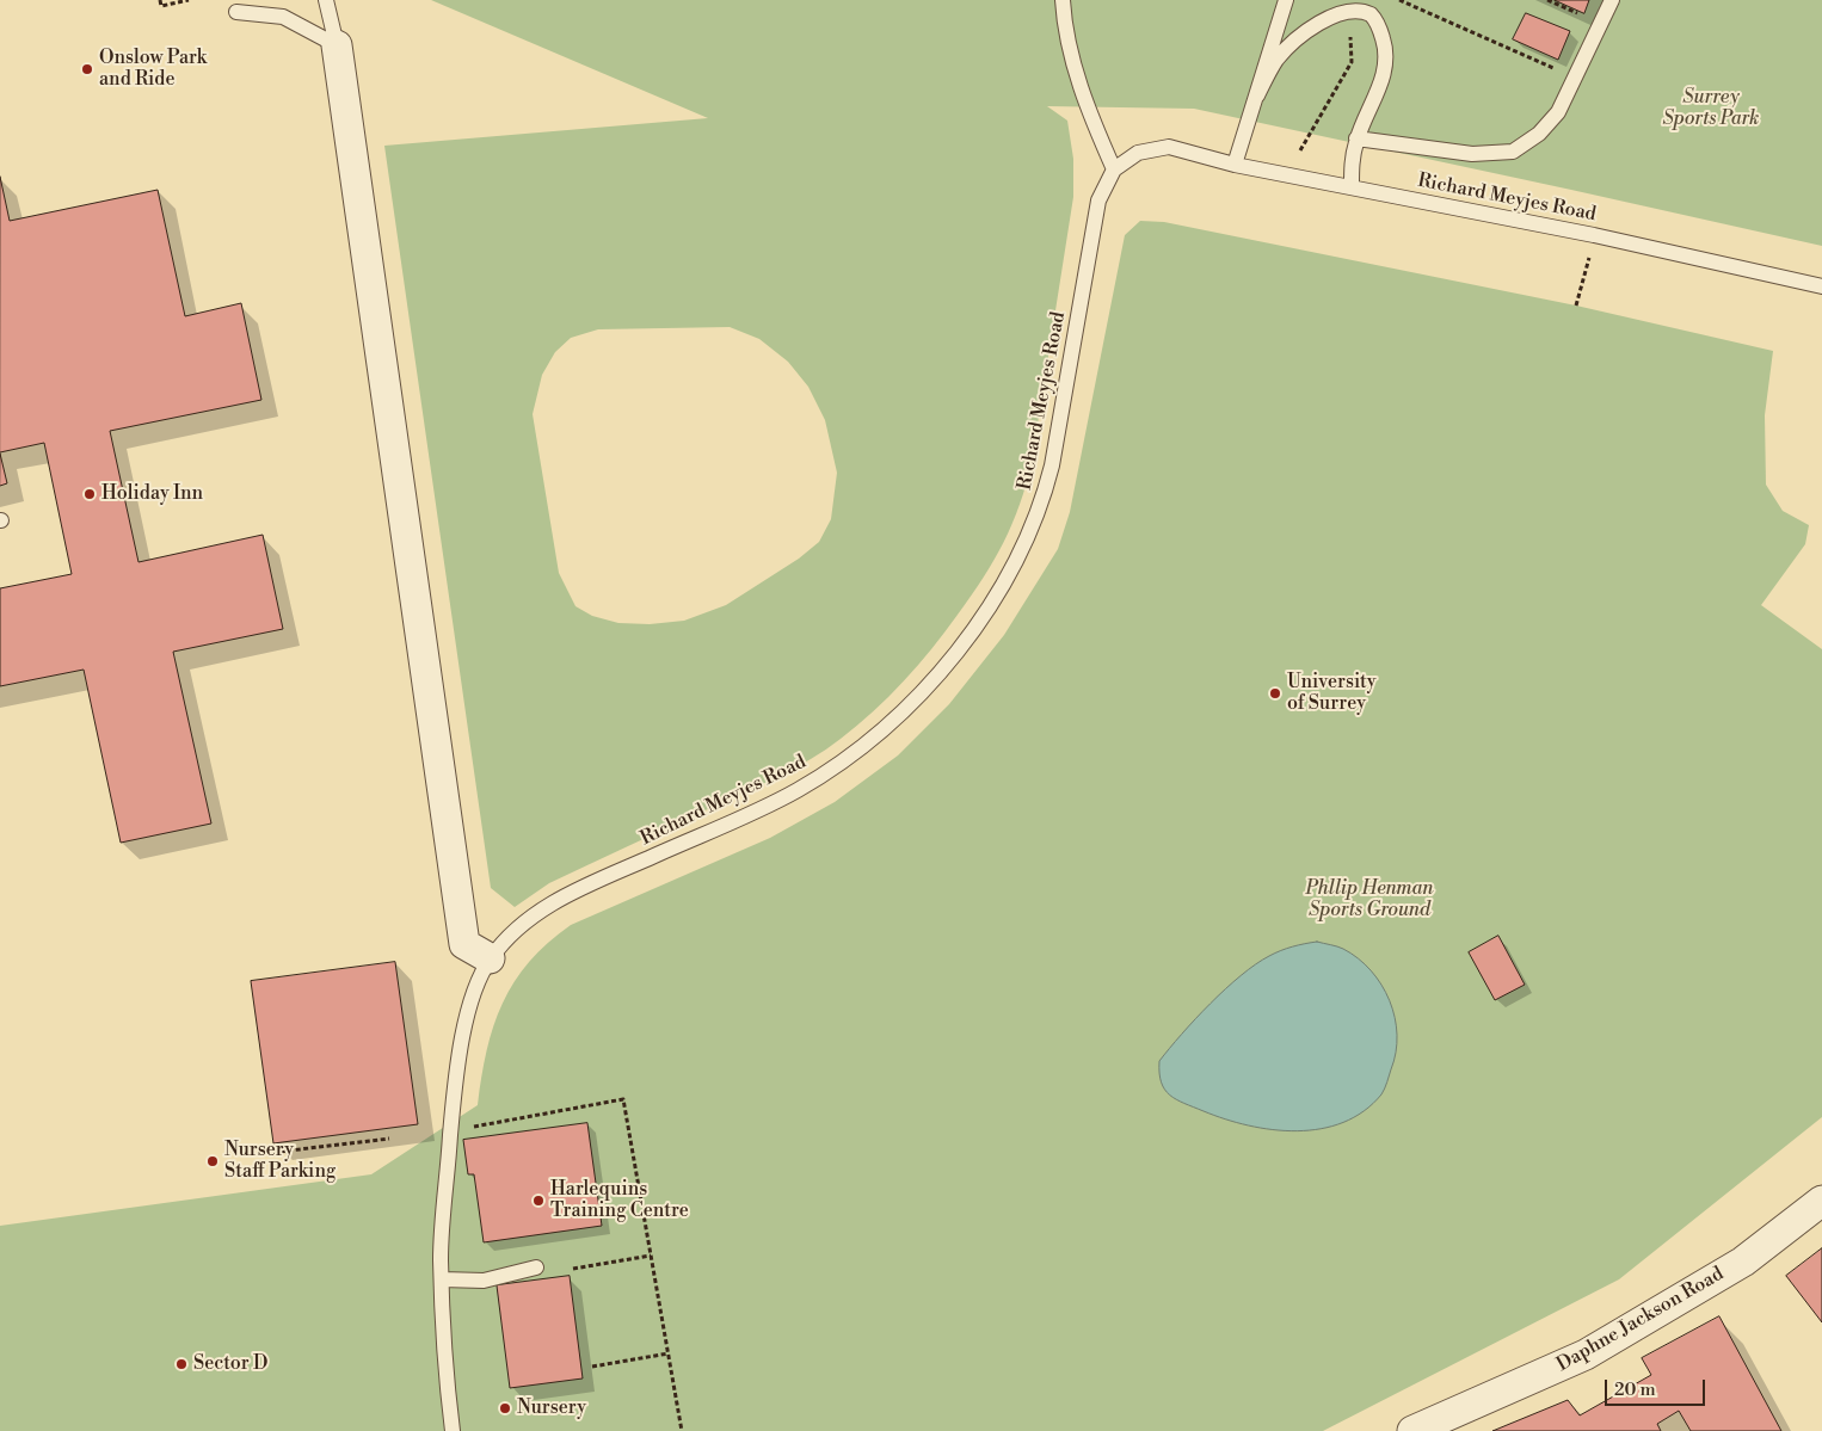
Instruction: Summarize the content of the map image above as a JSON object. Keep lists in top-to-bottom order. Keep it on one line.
{"streets":{"street":["Daphne Jackson Road"],"lane":["Richard Meyjes Road"]},"parks":["Surrey Sports Park","Phllip Henman Sports Ground"],"places":["Onslow Park and Ride","Holiday Inn","University of Surrey","Nursery Staff Parking","Harlequins Training Centre","Sector D","Nursery"],"scale_bar":"20 m"}
